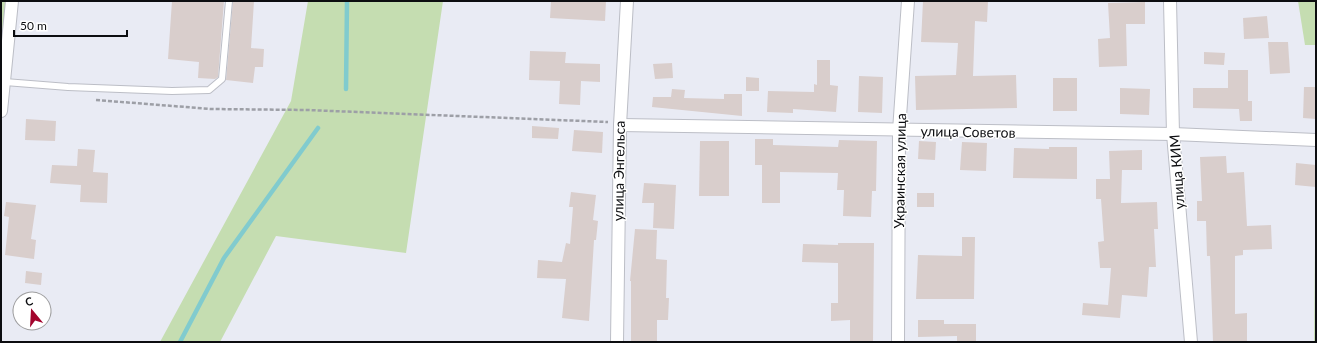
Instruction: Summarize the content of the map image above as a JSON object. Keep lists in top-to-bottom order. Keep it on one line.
{"streets":{"street":["улица Советов","улица Энгельса","Украинская улица","улица КИМ"]},"crossings":[["улица Советов","улица Энгельса"],["улица Советов","Украинская улица"],["улица Советов","улица КИМ"]],"scale_bar":"50 m","north":"top"}
